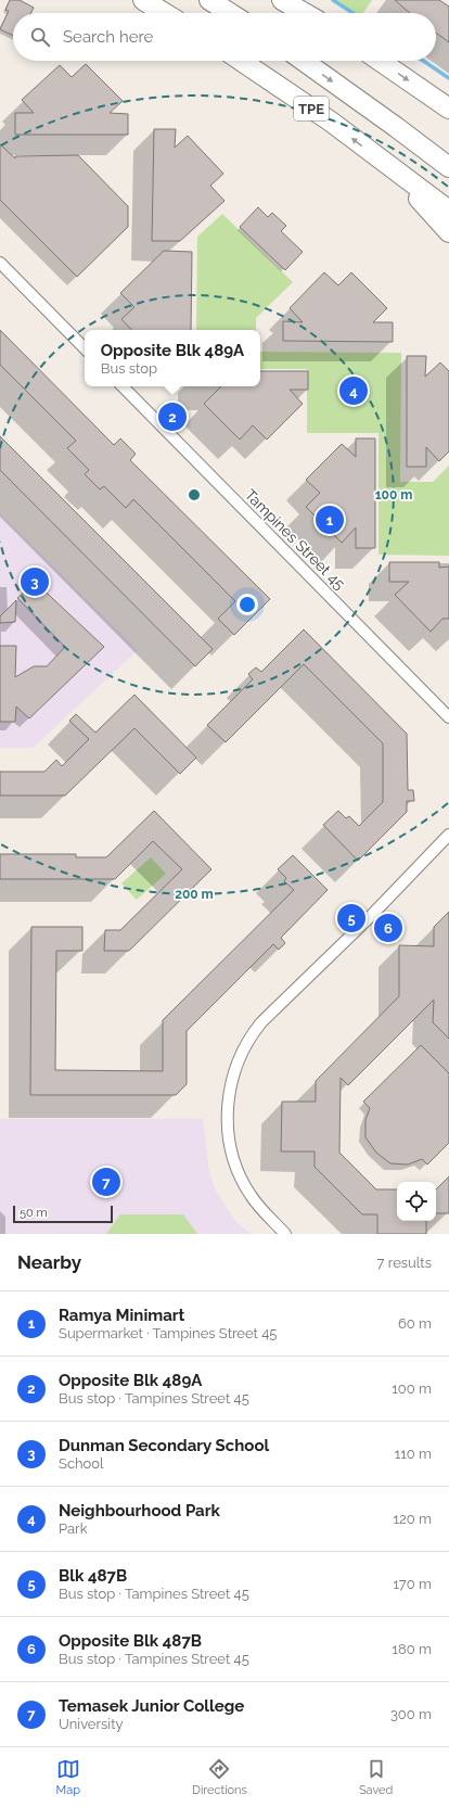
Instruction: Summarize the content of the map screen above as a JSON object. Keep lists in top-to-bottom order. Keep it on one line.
{"streets":{"highway":["TPE"],"street":["Tampines Street 45"]},"scale_bar":"50 m","page":{"search":"Search here","popup":["Opposite Blk 489A","Bus stop"],"pins":["4","2","1","3","5","6","7"],"scale":"50 m","heading":["Nearby","7 results"],"list":[{"mark":"1","name":"Ramya Minimart","note":"Supermarket · Tampines Street 45","value":"60 m"},{"mark":"2","name":"Opposite Blk 489A","note":"Bus stop · Tampines Street 45","value":"100 m"},{"mark":"3","name":"Dunman Secondary School","note":"School","value":"110 m"},{"mark":"4","name":"Neighbourhood Park","note":"Park","value":"120 m"},{"mark":"5","name":"Blk 487B","note":"Bus stop · Tampines Street 45","value":"170 m"},{"mark":"6","name":"Opposite Blk 487B","note":"Bus stop · Tampines Street 45","value":"180 m"},{"mark":"7","name":"Temasek Junior College","note":"University","value":"300 m"}],"nav":["Map","Directions","Saved"]},"rings":["100 m","200 m"]}
